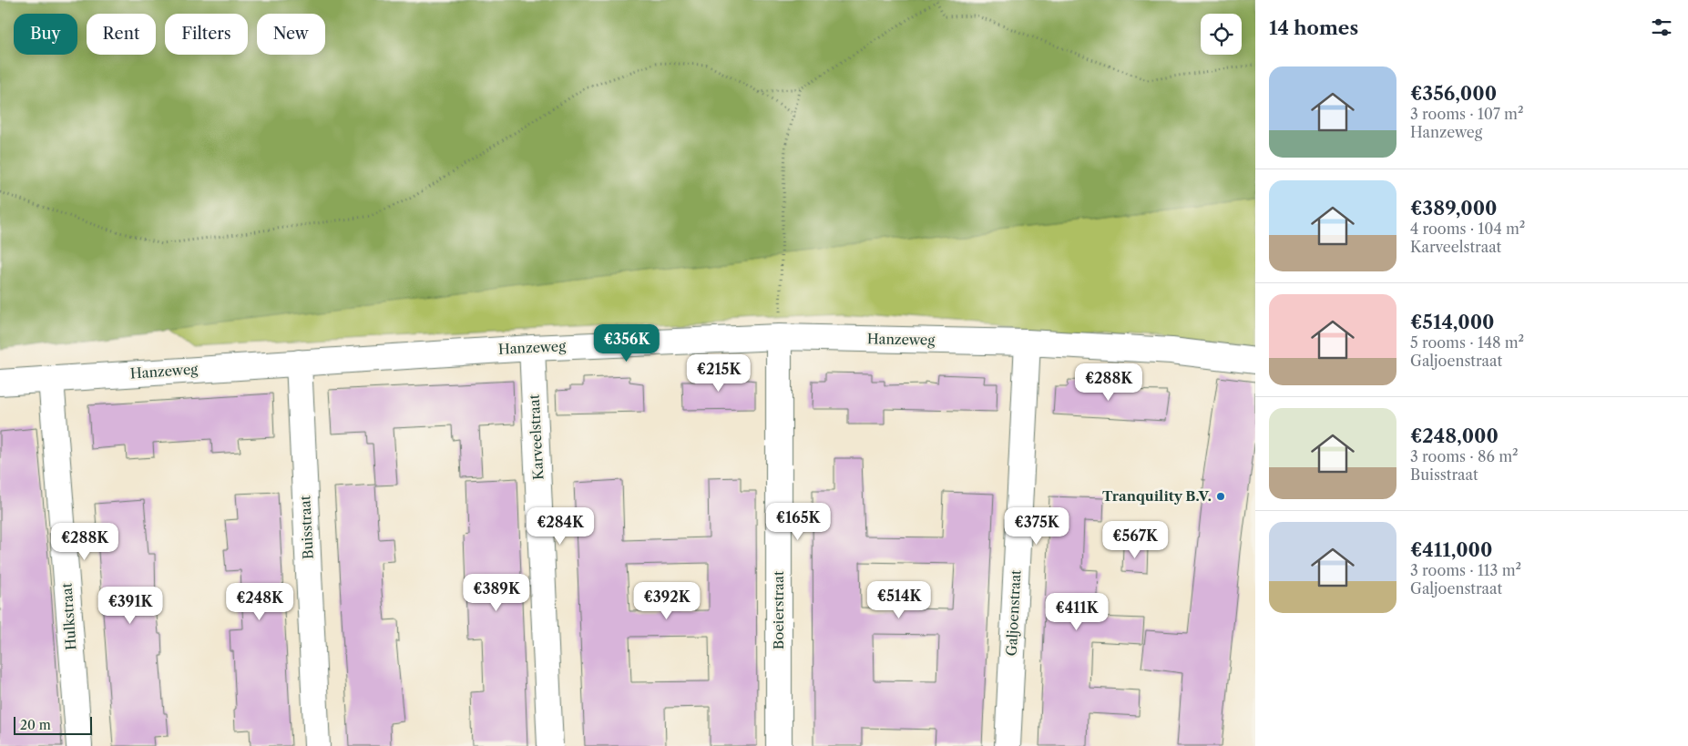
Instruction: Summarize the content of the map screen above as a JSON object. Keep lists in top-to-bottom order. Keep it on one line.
{"streets":{"street":["Hanzeweg","Karveelstraat","Buisstraat","Boeierstraat","Galjoenstraat","Hulkstraat"]},"crossings":[["Hanzeweg","Karveelstraat"],["Hanzeweg","Buisstraat"],["Hanzeweg","Boeierstraat"],["Hanzeweg","Galjoenstraat"],["Hanzeweg","Hulkstraat"]],"places":["Tranquility B.V."],"scale_bar":"20 m","page":{"heading":"14 homes","chip":["Buy","Rent","Filters","New"],"list":[{"name":"€356,000","note":"3 rooms · 107 m² · Hanzeweg"},{"name":"€389,000","note":"4 rooms · 104 m² · Karveelstraat"},{"name":"€514,000","note":"5 rooms · 148 m² · Galjoenstraat"},{"name":"€248,000","note":"3 rooms · 86 m² · Buisstraat"},{"name":"€411,000","note":"3 rooms · 113 m² · Galjoenstraat"}],"price":["€356K","€215K","€288K","€165K","€284K","€375K","€567K","€288K","€389K","€514K","€392K","€248K","€391K","€411K"],"scale":"20 m"}}
